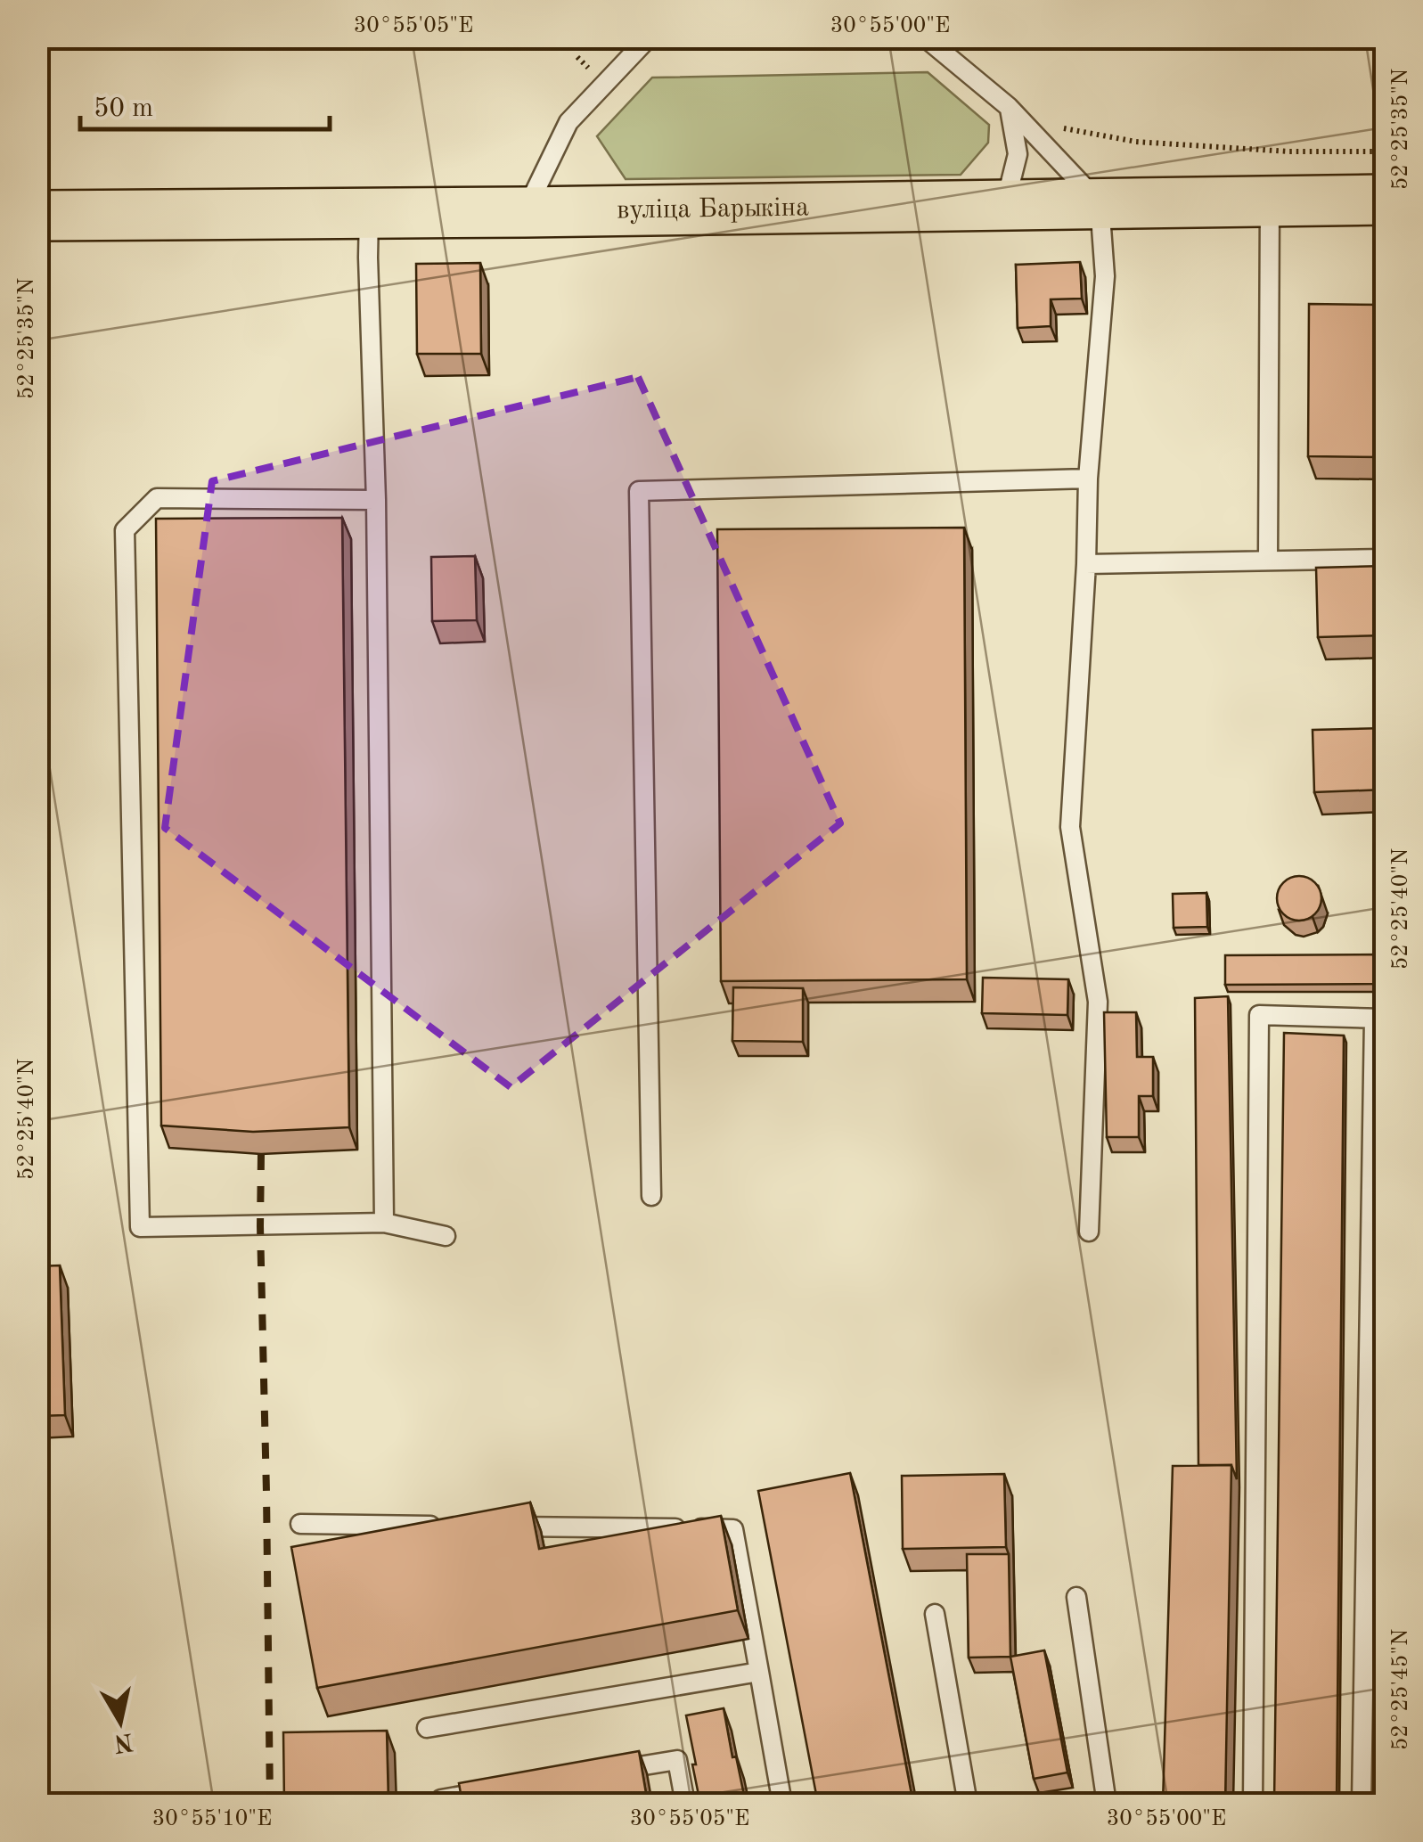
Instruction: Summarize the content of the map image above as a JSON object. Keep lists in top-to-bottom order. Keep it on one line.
{"streets":{"main road":["вуліца Барыкіна"]},"scale_bar":"50 m","north":"bottom","coordinates":["30°55'05\"E","30°55'00\"E","52°25'35\"N","52°25'40\"N","52°25'45\"N","30°55'10\"E"]}
